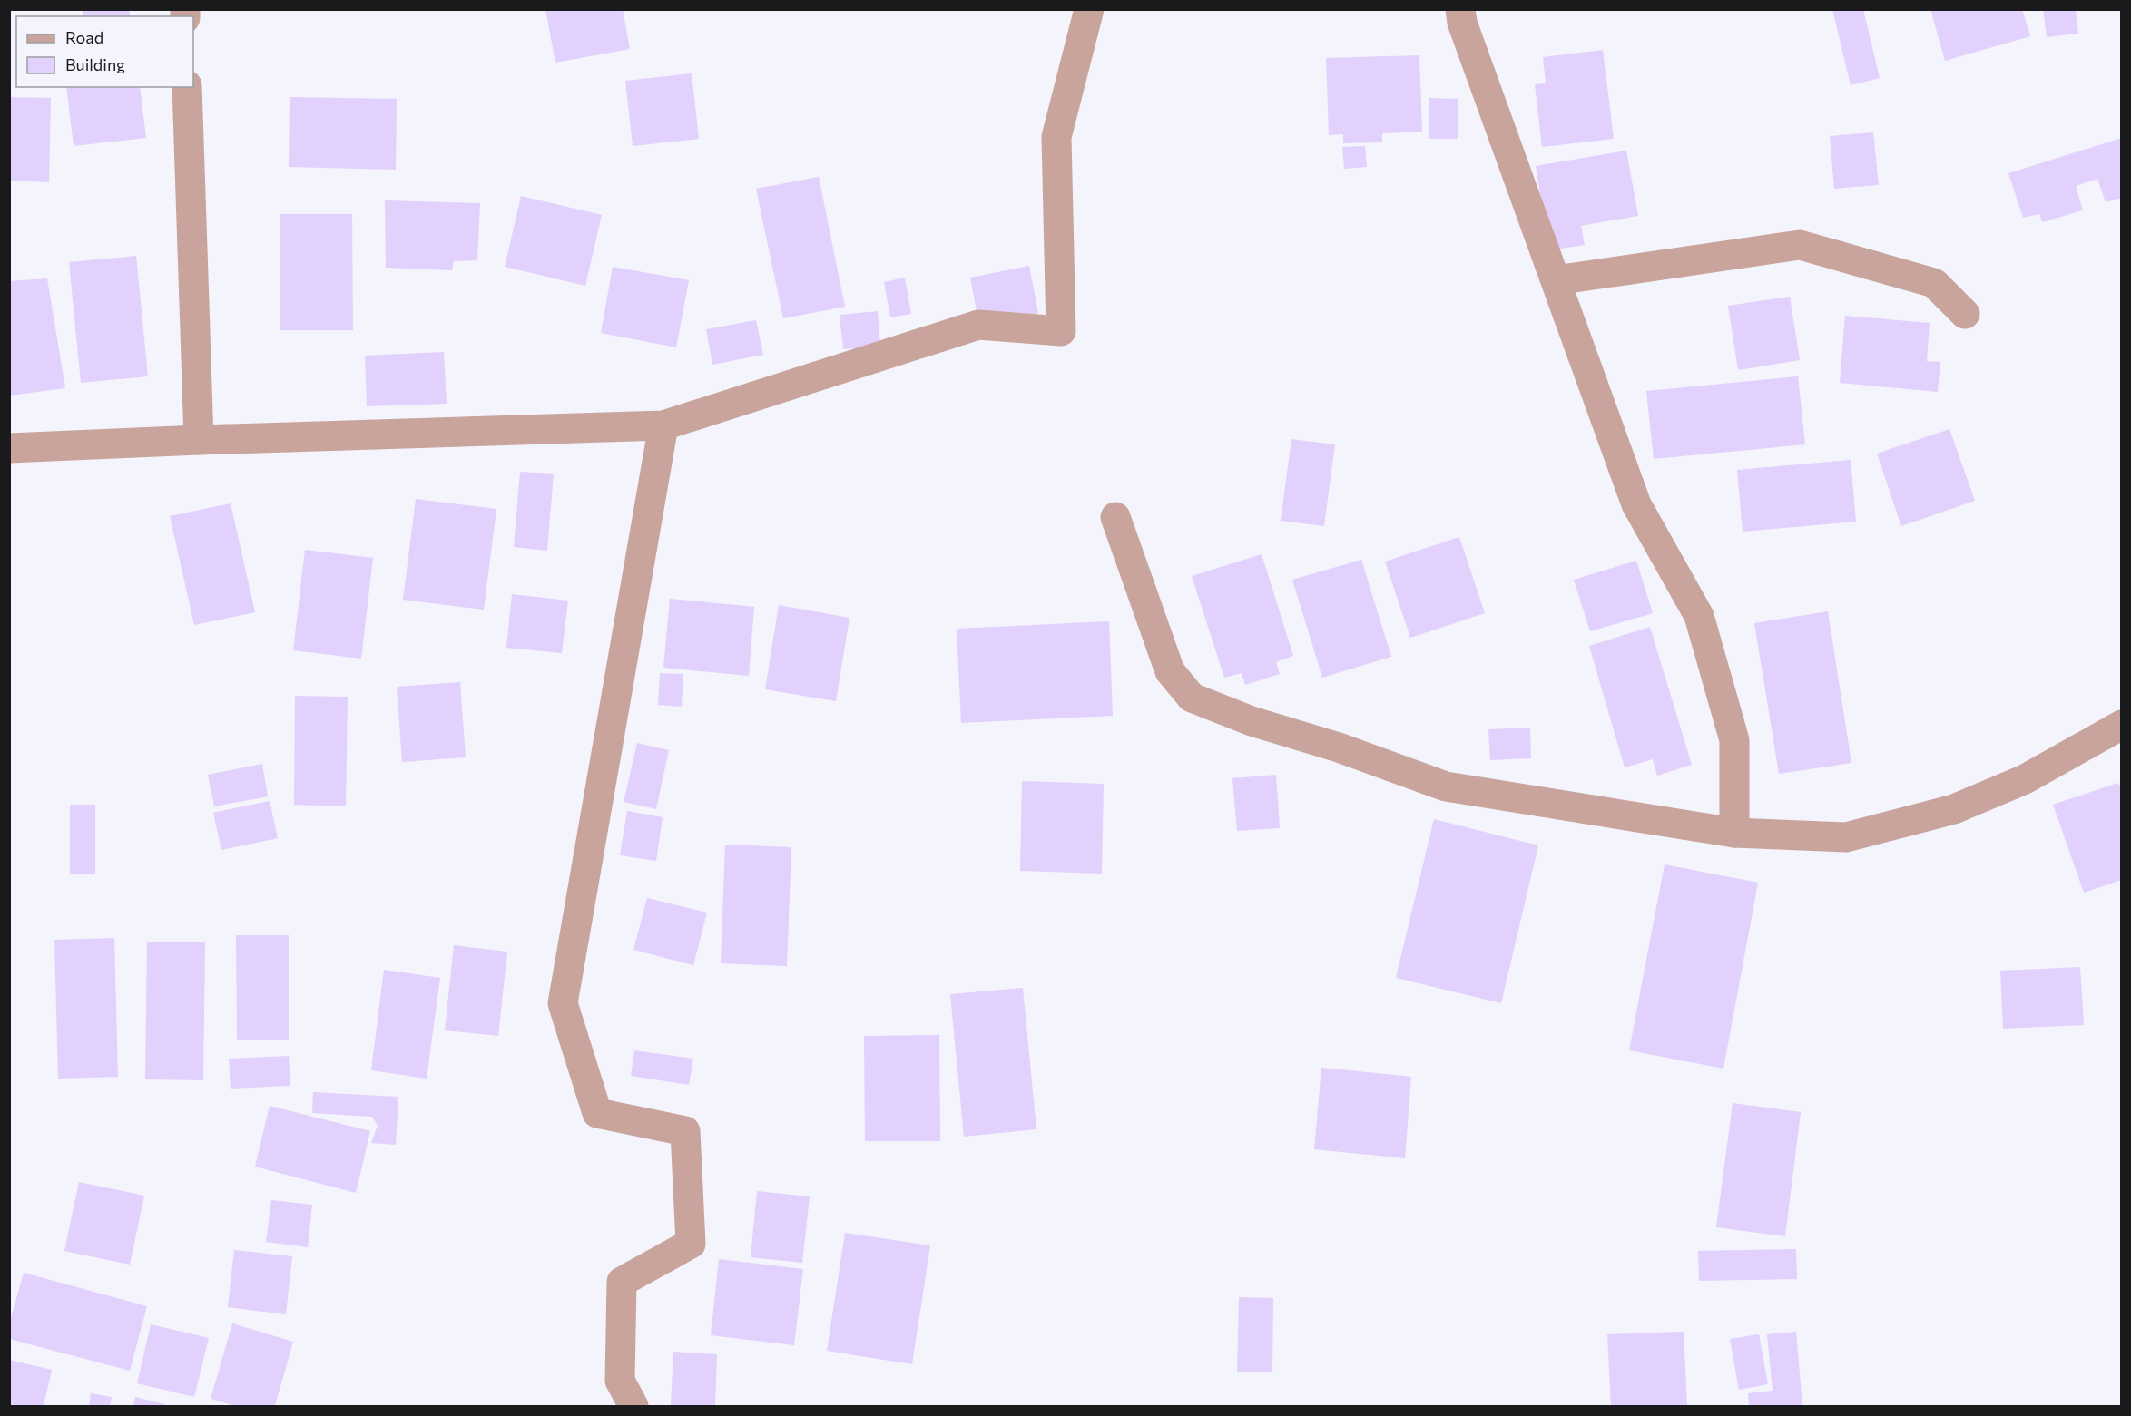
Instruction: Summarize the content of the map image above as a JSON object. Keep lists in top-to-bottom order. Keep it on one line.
{"legend":["Road","Building"]}
